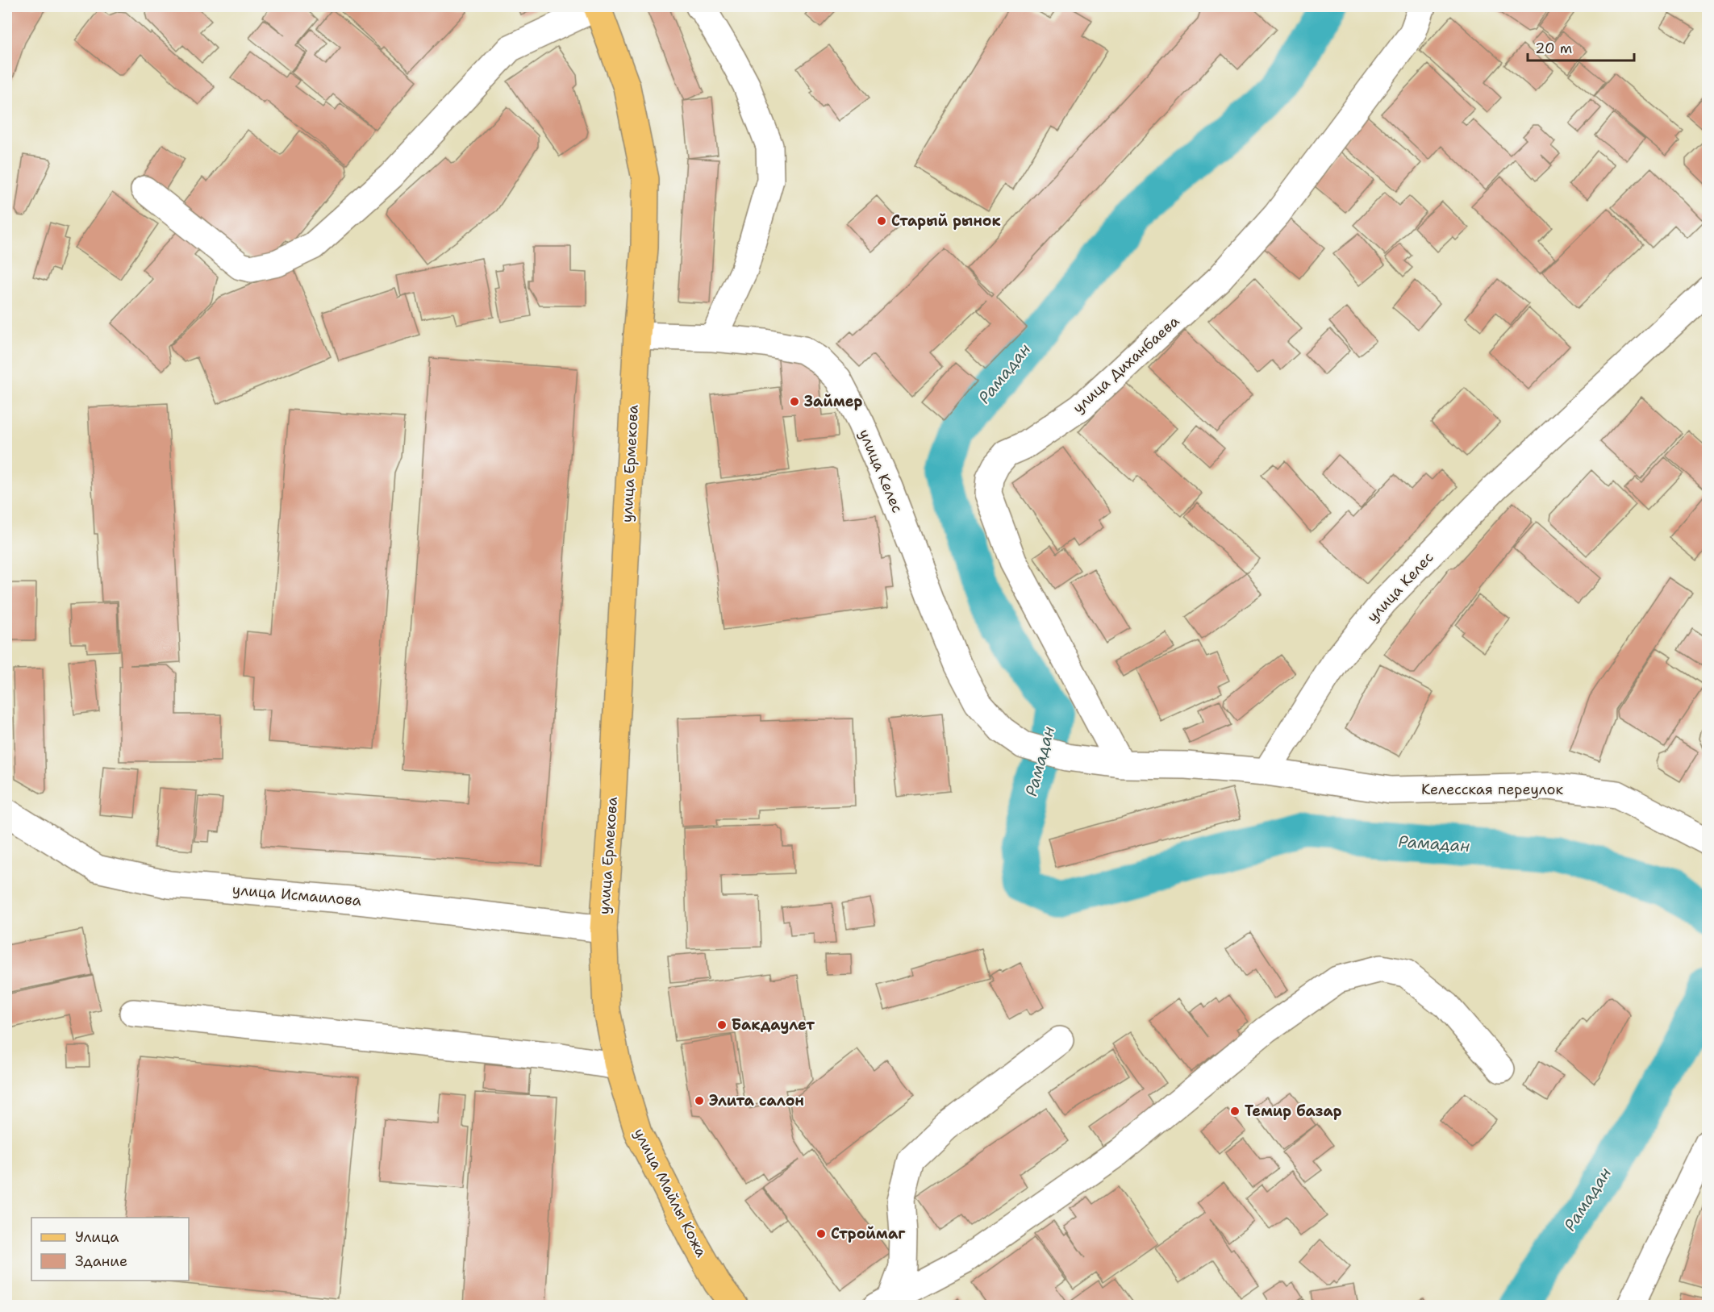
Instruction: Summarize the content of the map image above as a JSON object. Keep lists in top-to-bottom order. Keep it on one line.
{"streets":{"main road":["улица Ермекова","улица Майлы Кожа"],"street":["улица Диханбаева","улица Келес","Келесская переулок","улица Исмаилова"]},"crossings":[["улица Диханбаева","улица Келес"],["улица Ермекова","улица Келес"],["улица Ермекова","улица Исмаилова"],["улица Ермекова","улица Майлы Кожа"],["улица Келес","Келесская переулок"],["улица Исмаилова","улица Майлы Кожа"]],"water":["Рамадан"],"places":["Старый рынок","Займер","Бакдаулет","Элита салон","Темир базар","Строймаг"],"legend":["Улица","Здание"],"scale_bar":"20 m"}
